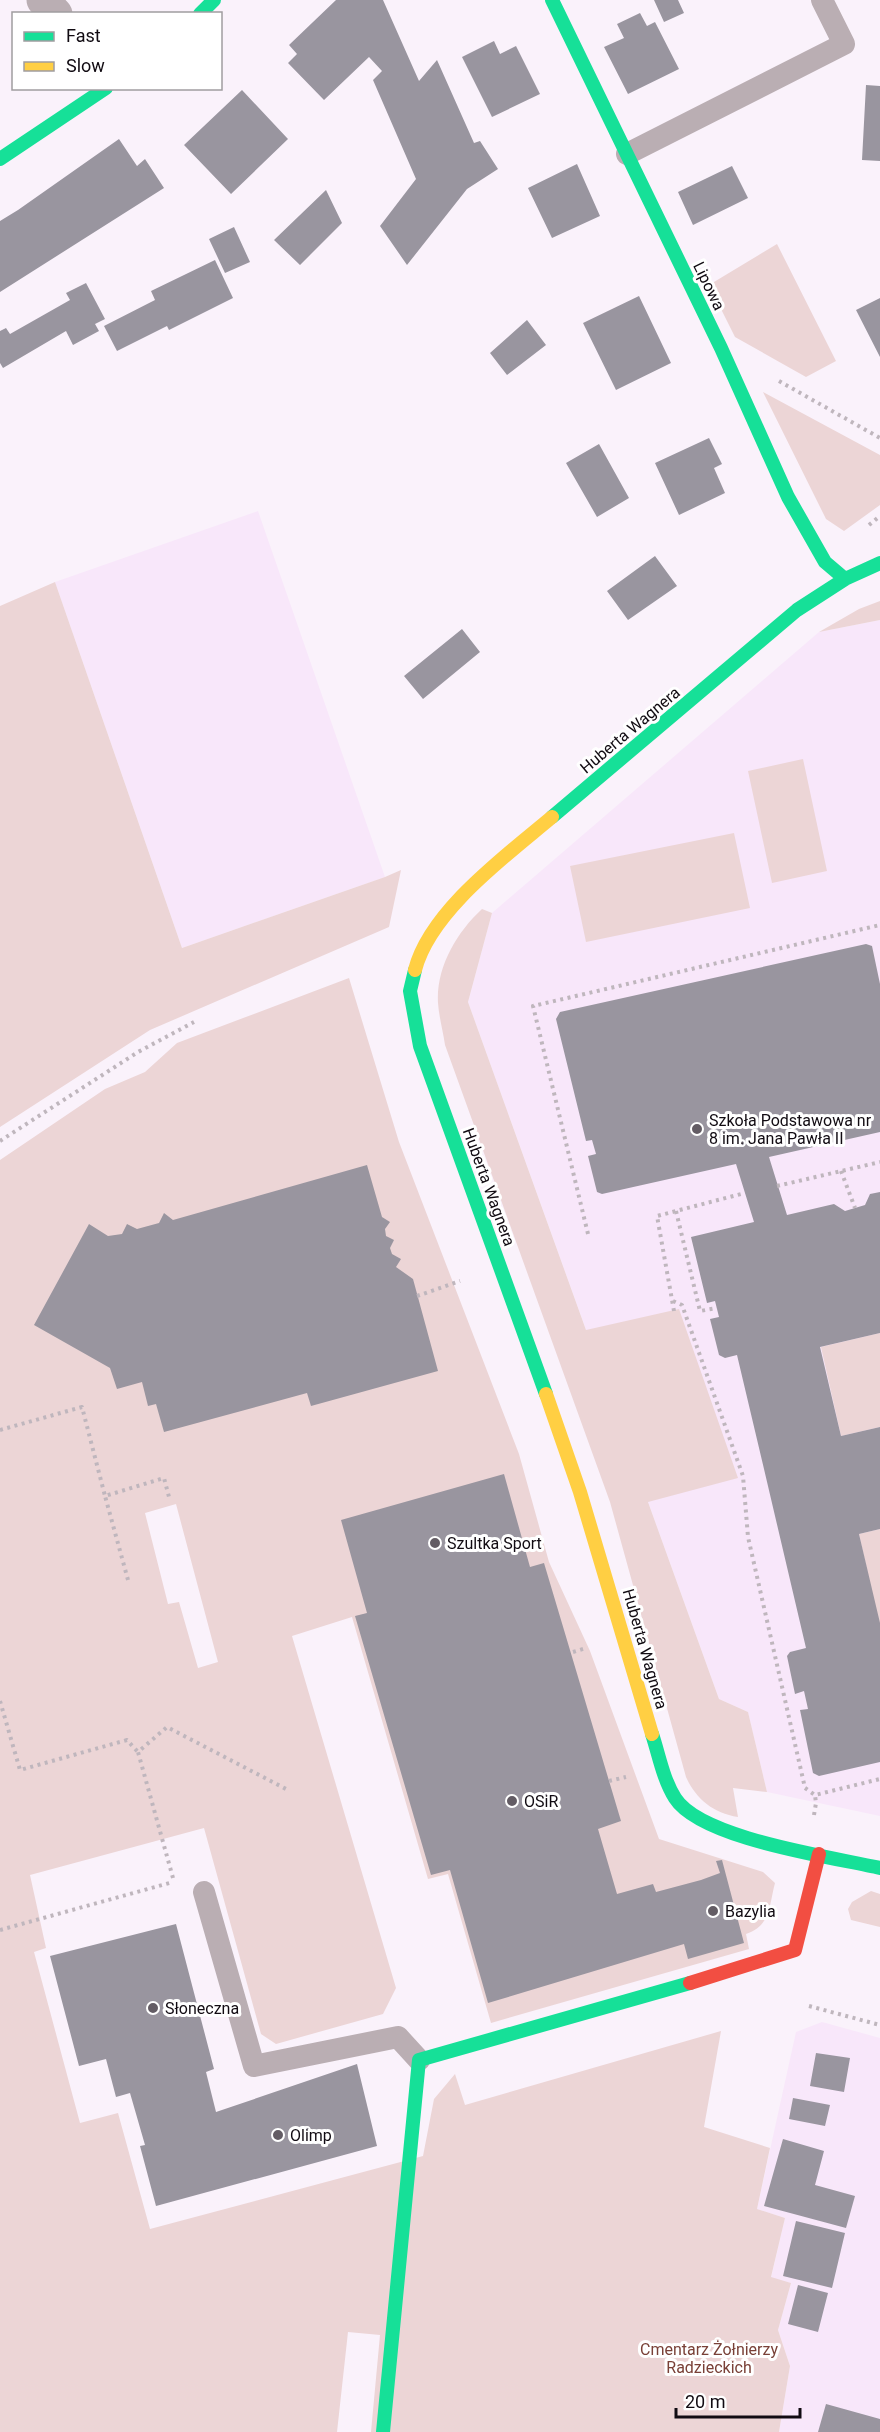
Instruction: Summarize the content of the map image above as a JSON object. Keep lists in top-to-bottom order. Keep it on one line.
{"streets":{"street":["Lipowa","Huberta Wagnera"]},"crossings":[["Lipowa","Huberta Wagnera"]],"parks":["Cmentarz Żołnierzy Radzieckich"],"places":["Szkoła Podstawowa nr 8 im. Jana Pawła II","Szultka Sport","OSiR","Bazylia","Słoneczna","Olimp"],"legend":["Fast","Slow"],"scale_bar":"20 m"}
